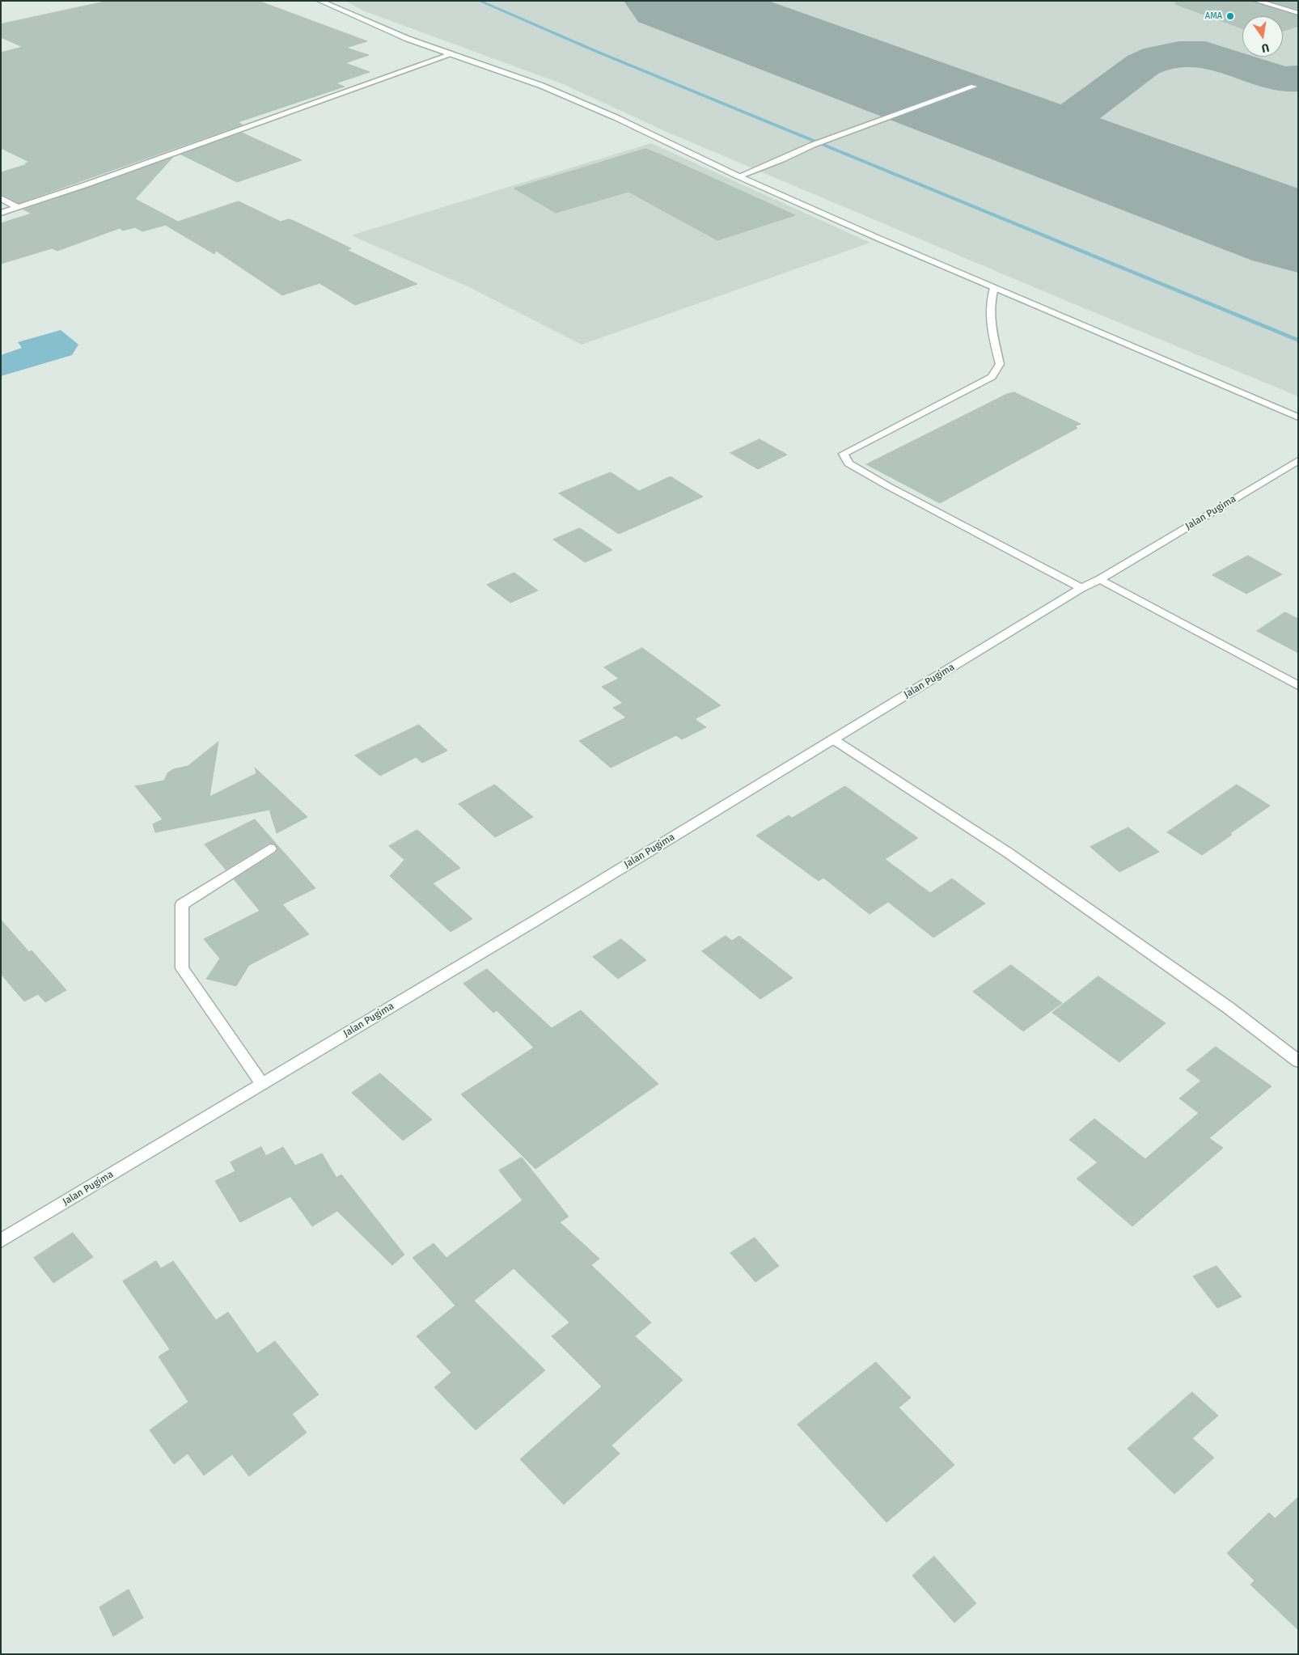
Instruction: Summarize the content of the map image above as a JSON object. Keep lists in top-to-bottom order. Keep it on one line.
{"streets":{"street":["Jalan Pugima"]},"places":["AMA"],"north":"bottom"}
